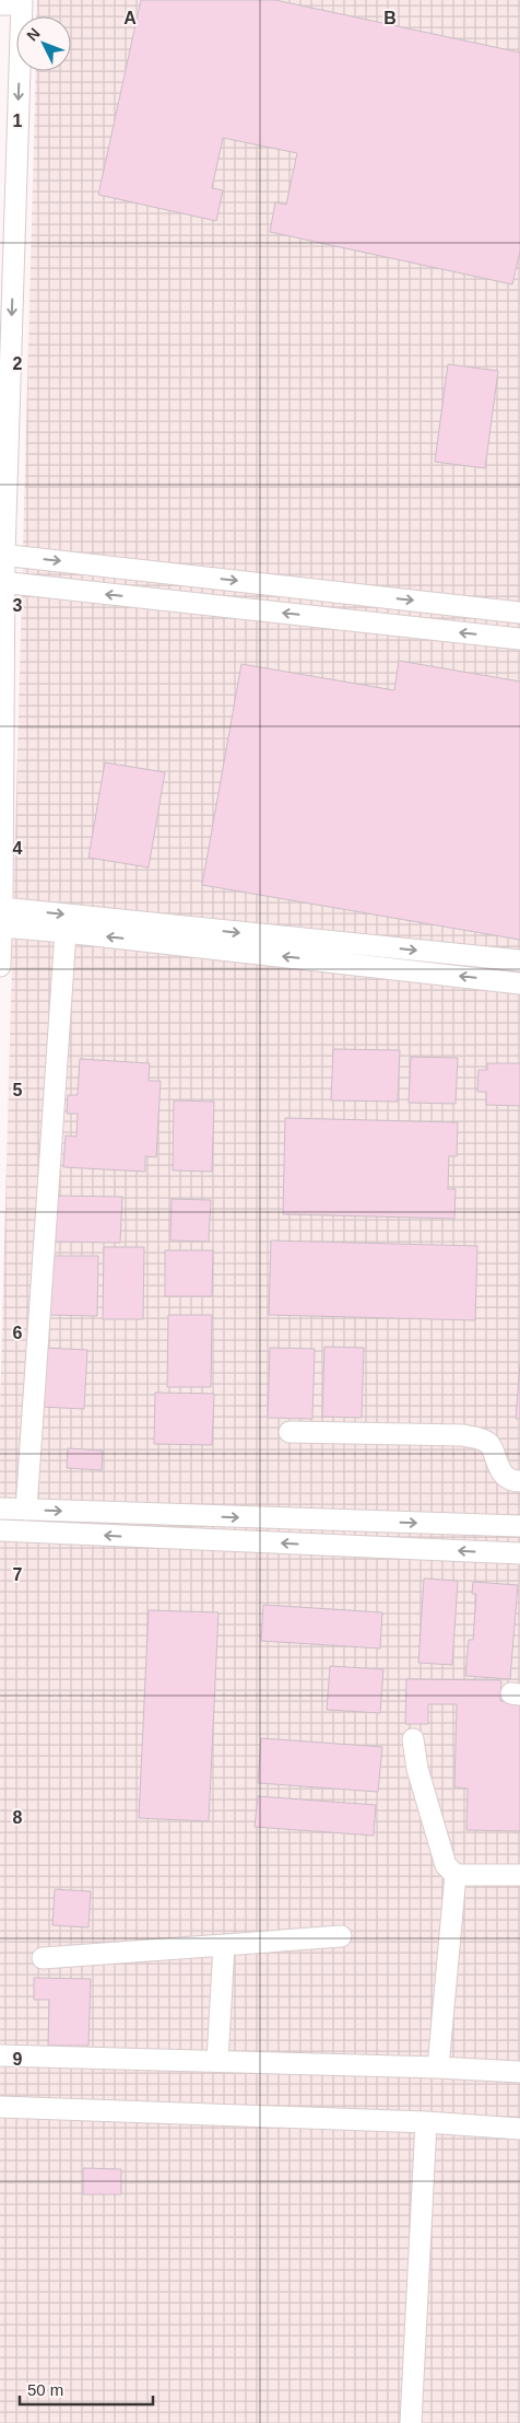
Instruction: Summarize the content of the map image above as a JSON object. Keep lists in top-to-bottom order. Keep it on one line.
{"scale_bar":"50 m","north":"top left","grid":{"columns":["A","B"],"rows":["1","2","3","4","5","6","7","8","9"]}}
